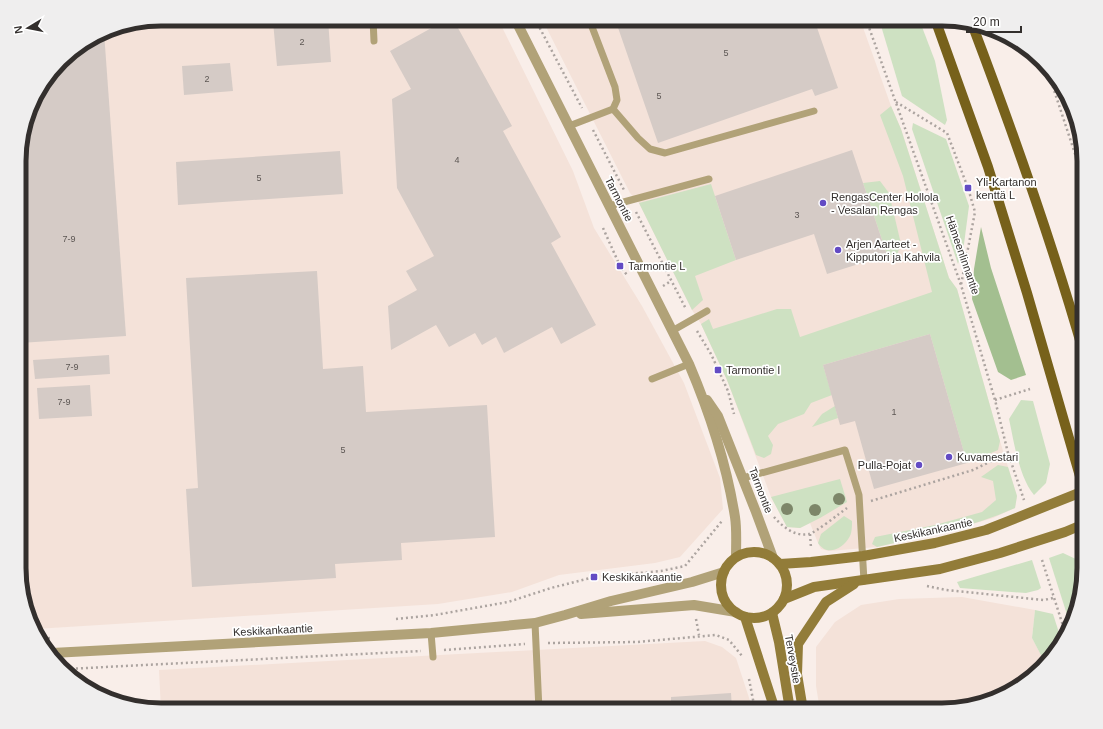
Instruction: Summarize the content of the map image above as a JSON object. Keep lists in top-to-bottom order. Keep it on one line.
{"streets":{"main road":["Keskikankaantie","Terveystie"],"street":["Tarmontie"],"path":["Hämeenlinnantie"]},"crossings":[["Tarmontie","Keskikankaantie"],["Tarmontie","Terveystie"],["Keskikankaantie","Terveystie"]],"places":{"transit":["Yli-Kartanon kenttä L","Tarmontie L","Tarmontie I","Keskikankaantie"],"other":["RengasCenter Hollola - Vesalan Rengas","Arjen Aarteet - Kipputori ja Kahvila","Kuvamestari","Pulla-Pojat"]},"house_numbers":["2","5","2","5","4","5","3","7-9","7-9","7-9","1","5"],"scale_bar":"20 m","north":"left"}
